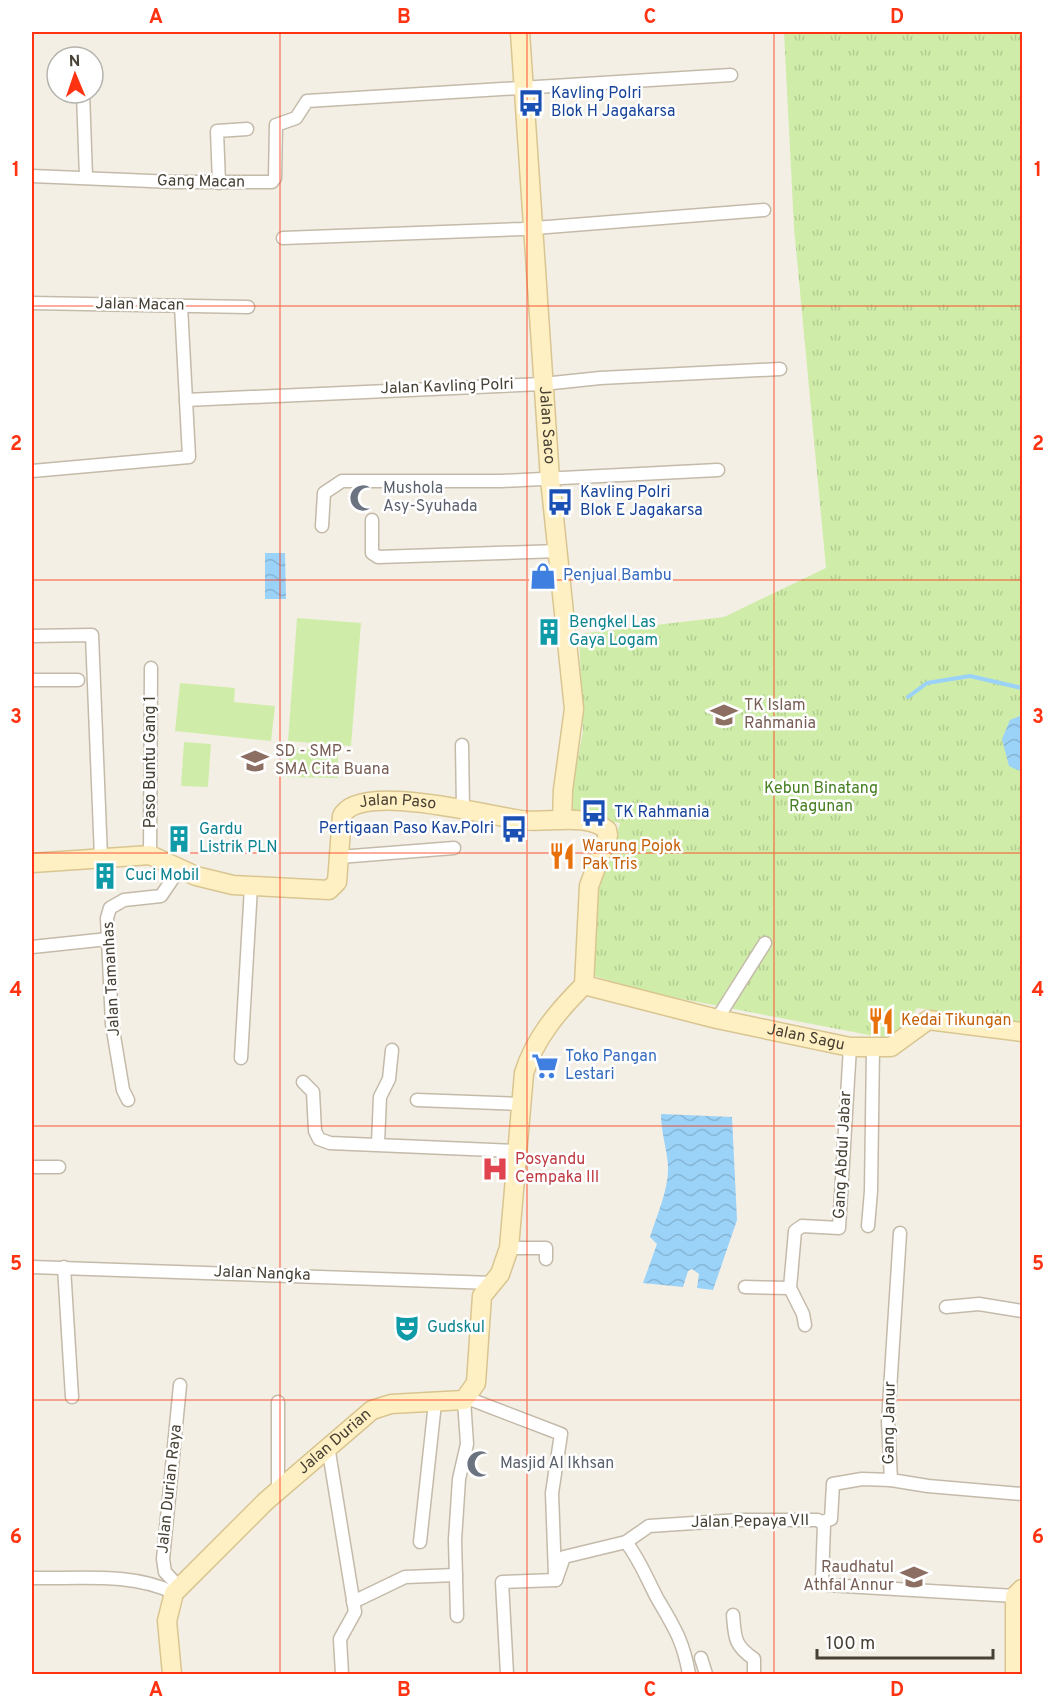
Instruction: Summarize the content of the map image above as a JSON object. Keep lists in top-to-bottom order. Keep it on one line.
{"streets":{"main road":["Jalan Saco","Jalan Paso","Jalan Sagu","Jalan Durian"],"street":["Gang Macan","Jalan Macan","Jalan Kavling Polri","Paso Buntu Gang 1","Jalan Tamanhas","Gang Abdul Jabar","Jalan Nangka","Gang Janur","Jalan Durian Raya","Jalan Pepaya VII"]},"crossings":[["Gang Macan","Jalan Saco"],["Jalan Kavling Polri","Jalan Saco"],["Jalan Saco","Jalan Paso"],["Paso Buntu Gang 1","Jalan Paso"],["Jalan Paso","Jalan Tamanhas"],["Jalan Paso","Jalan Sagu"],["Jalan Sagu","Gang Abdul Jabar"],["Jalan Durian","Jalan Durian Raya"]],"parks":["Kebun Binatang Ragunan"],"places":{"bus stop":["Kavling Polri Blok H Jagakarsa","Kavling Polri Blok E Jagakarsa","TK Rahmania","Pertigaan Paso Kav.Polri"],"mosque":["Mushola Asy-Syuhada","Masjid Al Ikhsan"],"shop":["Penjual Bambu"],"building":["Bengkel Las Gaya Logam","Gardu Listrik PLN","Cuci Mobil"],"school or university":["TK Islam Rahmania","SD - SMP - SMA Cita Buana","Raudhatul Athfal Annur"],"restaurant":["Warung Pojok Pak Tris","Kedai Tikungan"],"supermarket":["Toko Pangan Lestari"],"hospital":["Posyandu Cempaka III"],"theatre":["Gudskul"]},"scale_bar":"100 m","north":"top","grid":{"columns":["A","B","C","D"],"rows":["1","2","3","4","5","6"]}}
